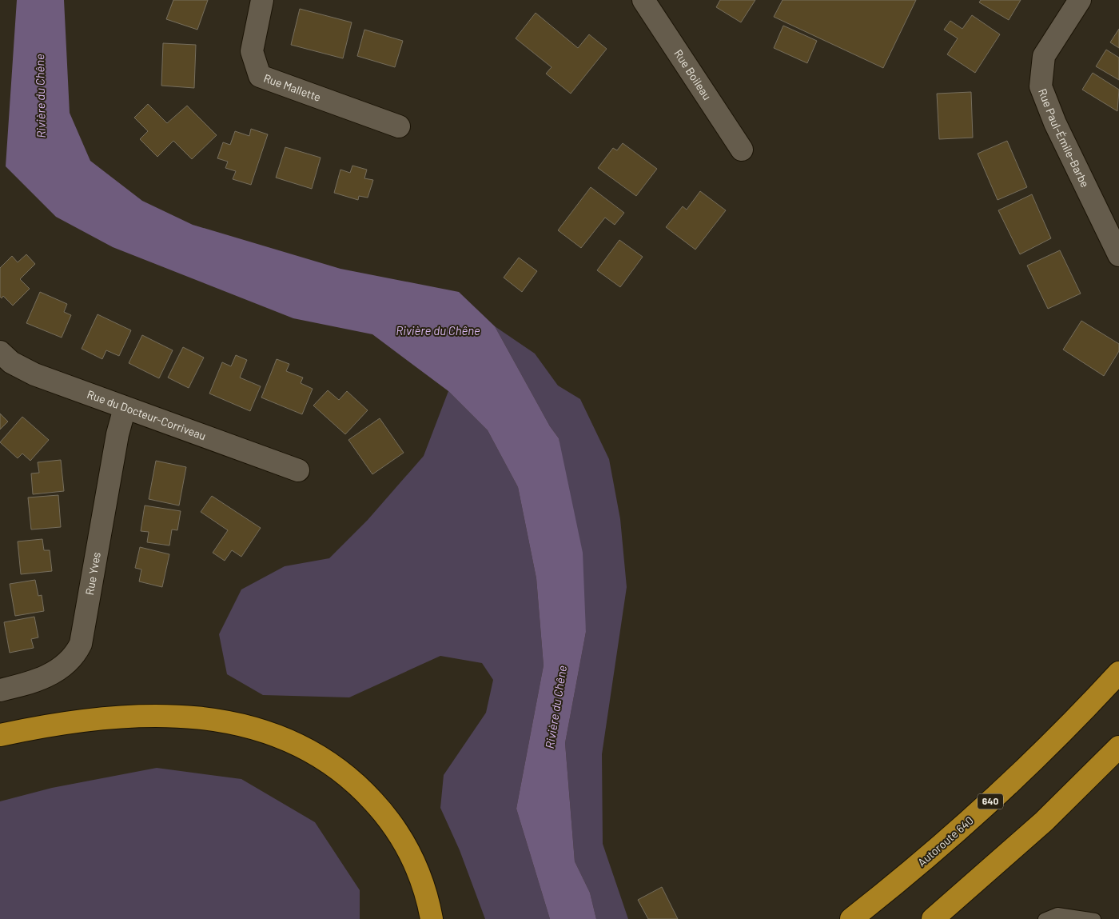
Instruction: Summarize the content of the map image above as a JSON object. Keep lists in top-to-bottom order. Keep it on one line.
{"streets":{"highway":["640","Autoroute 640"],"street":["Rue Boileau","Rue Mallette","Rue Paul-Émile-Barbe","Rue du Docteur-Corriveau","Rue Yves"]},"crossings":[["Rue du Docteur-Corriveau","Rue Yves"]],"water":["Rivière du Chêne"]}
